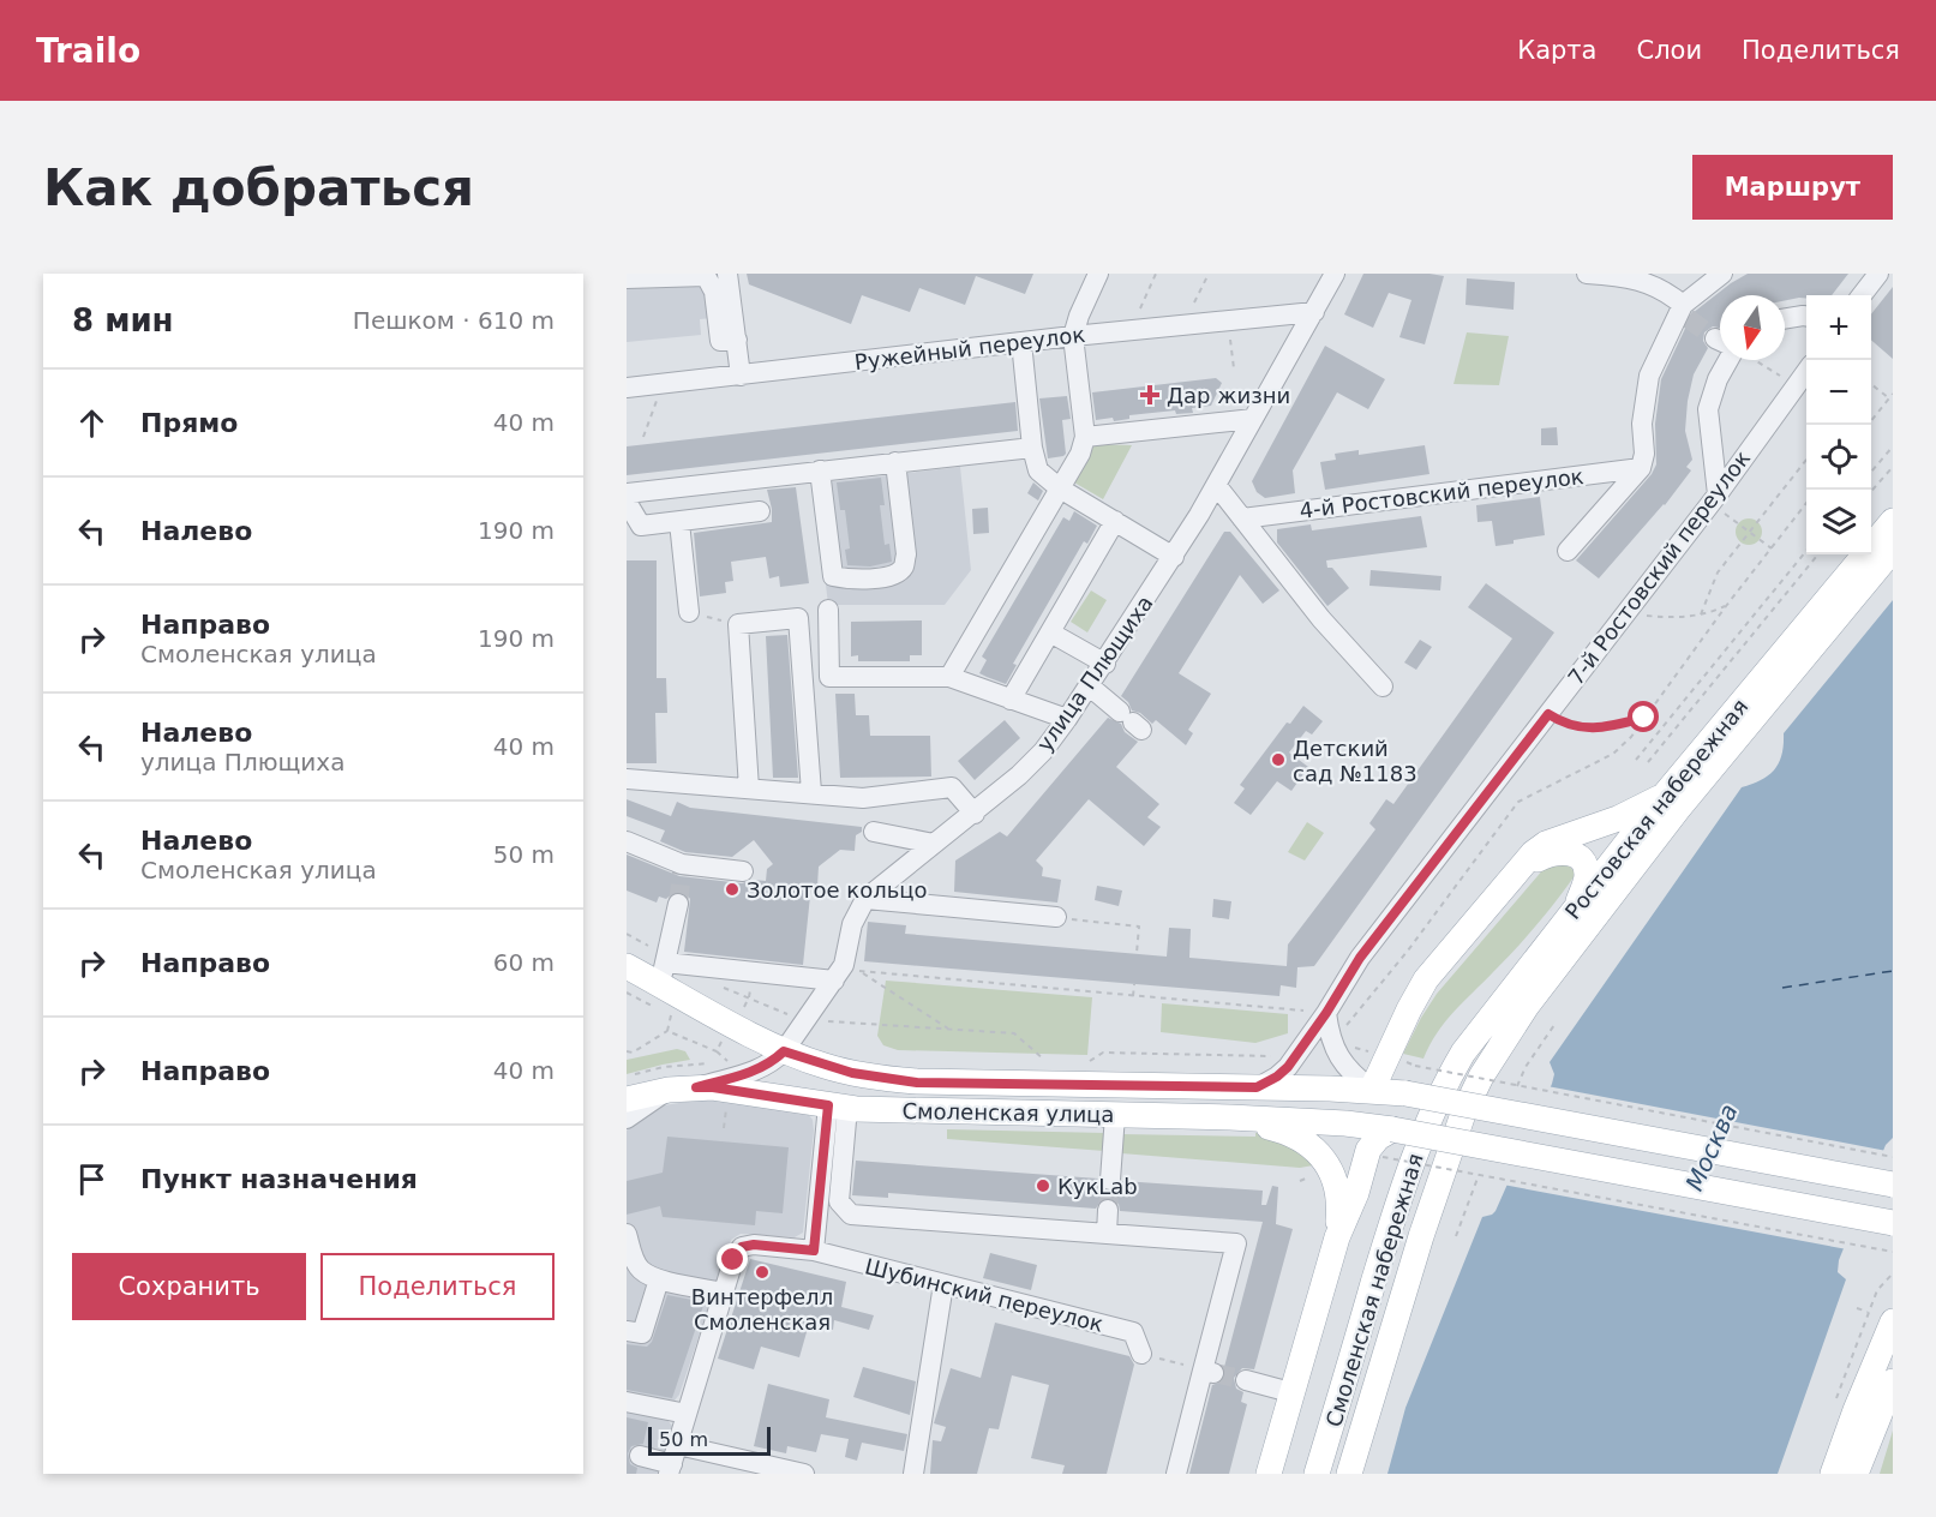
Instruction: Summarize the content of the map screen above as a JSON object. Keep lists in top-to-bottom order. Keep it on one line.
{"streets":{"main road":["Ростовская набережная","Смоленская улица","Смоленская набережная"],"street":["Ружейный переулок","4-й Ростовский переулок","7-й Ростовский переулок","улица Плющиха","Шубинский переулок"]},"crossings":[["Ружейный переулок","улица Плющиха"],["7-й Ростовский переулок","Смоленская улица"],["улица Плющиха","Смоленская улица"],["Ростовская набережная","Смоленская набережная"]],"water":["Москва"],"places":{"health":["Дар жизни"],"other":["Детский сад №1183","Золотое кольцо","КукLab","Винтерфелл Смоленская"]},"scale_bar":"50 m","north":"bottom","page":{"header":"Trailo","nav":["Карта","Слои","Поделиться"],"buttons":["Маршрут",["Сохранить","Поделиться"]],"title":"Как добраться","heading":["8 мин","Пешком · 610 m"],"map_buttons":["+","−"],"list":[["Прямо","40 m"],["Налево","190 m"],["Направо","Смоленская улица","190 m"],["Налево","улица Плющиха","40 m"],["Налево","Смоленская улица","50 m"],["Направо","60 m"],["Направо","40 m"],"Пункт назначения"],"scale":"50 m"}}
